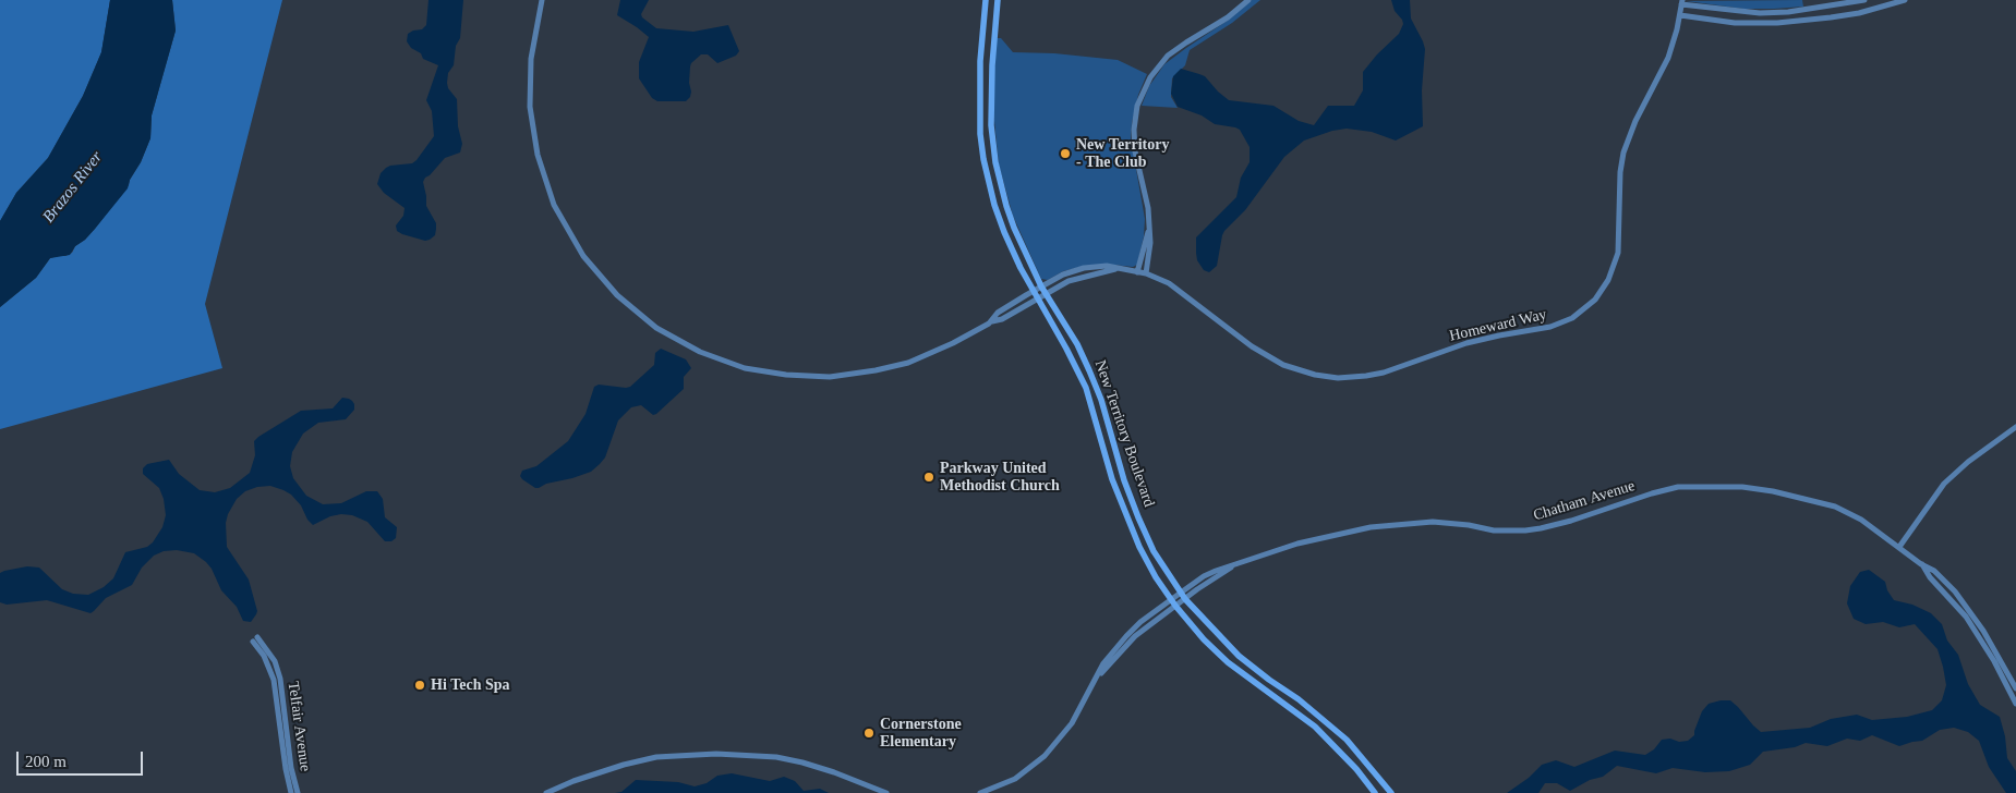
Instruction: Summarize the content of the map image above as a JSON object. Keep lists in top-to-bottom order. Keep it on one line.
{"streets":{"main road":["New Territory Boulevard"],"street":["Homeward Way","Chatham Avenue","Telfair Avenue"]},"crossings":[["Homeward Way","New Territory Boulevard"],["New Territory Boulevard","Chatham Avenue"]],"water":["Brazos River"],"places":["New Territory - The Club","Parkway United Methodist Church","Hi Tech Spa","Cornerstone Elementary"],"scale_bar":"200 m"}
